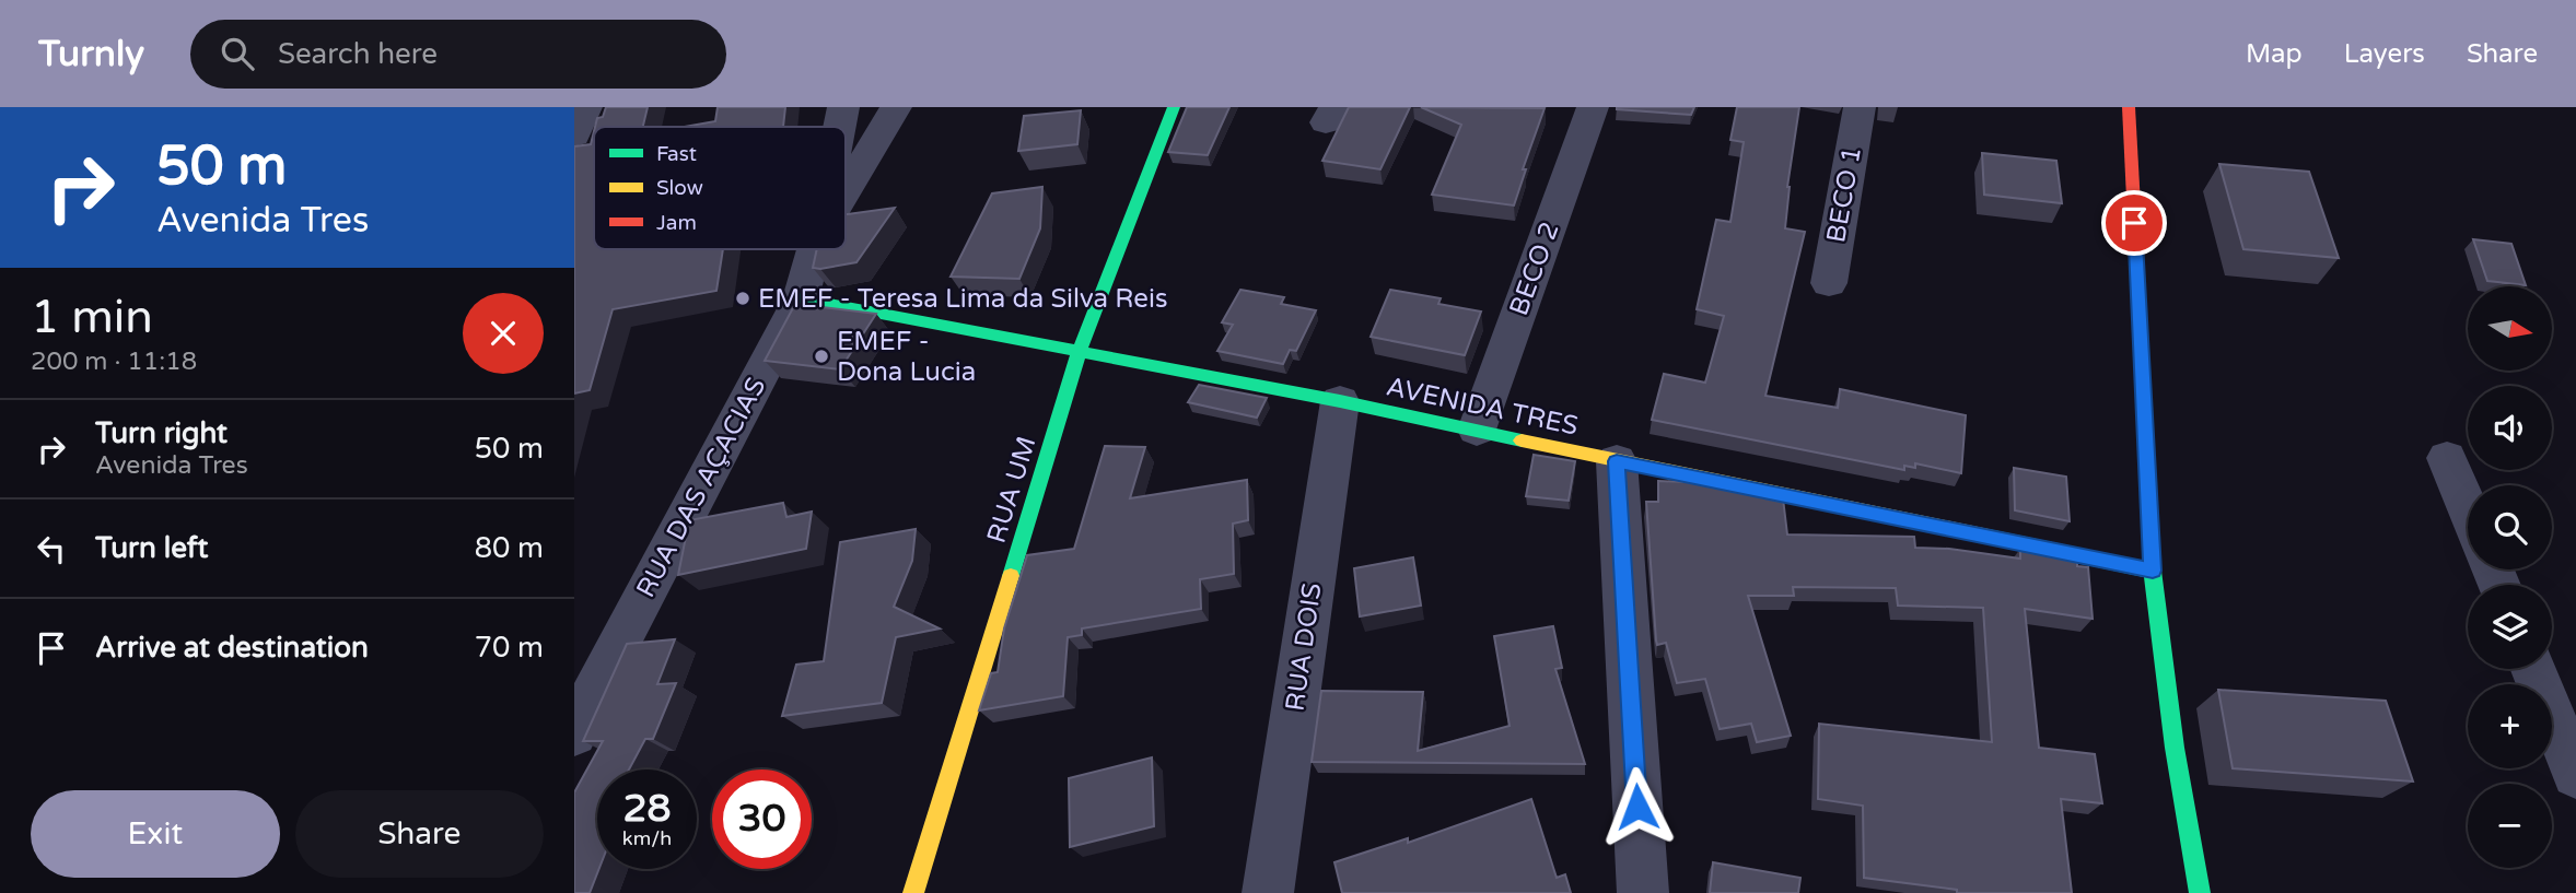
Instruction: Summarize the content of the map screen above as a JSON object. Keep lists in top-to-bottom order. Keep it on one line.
{"streets":{"street":["BECO 1","BECO 2","AVENIDA TRES","RUA DAS AÇACIAS","RUA UM","RUA DOIS"]},"crossings":[["BECO 2","AVENIDA TRES"],["AVENIDA TRES","RUA DAS AÇACIAS"],["AVENIDA TRES","RUA UM"],["AVENIDA TRES","RUA DOIS"]],"places":["EMEF - Teresa Lima da Silva Reis","EMEF - Dona Lucia"],"legend":["Fast","Slow","Jam"],"north":"right","page":{"header":"Turnly","search":"Search here","nav":["Map","Layers","Share"],"turn":["50 m","Avenida Tres"],"heading":["1 min","200 m · 11:18"],"map_buttons":["+","−"],"list":[{"name":"Turn right","note":"Avenida Tres","value":"50 m"},{"name":"Turn left","value":"80 m"},{"name":"Arrive at destination","value":"70 m"}],"speed":"28 km/h","limit":"30","buttons":["Exit","Share"]}}
